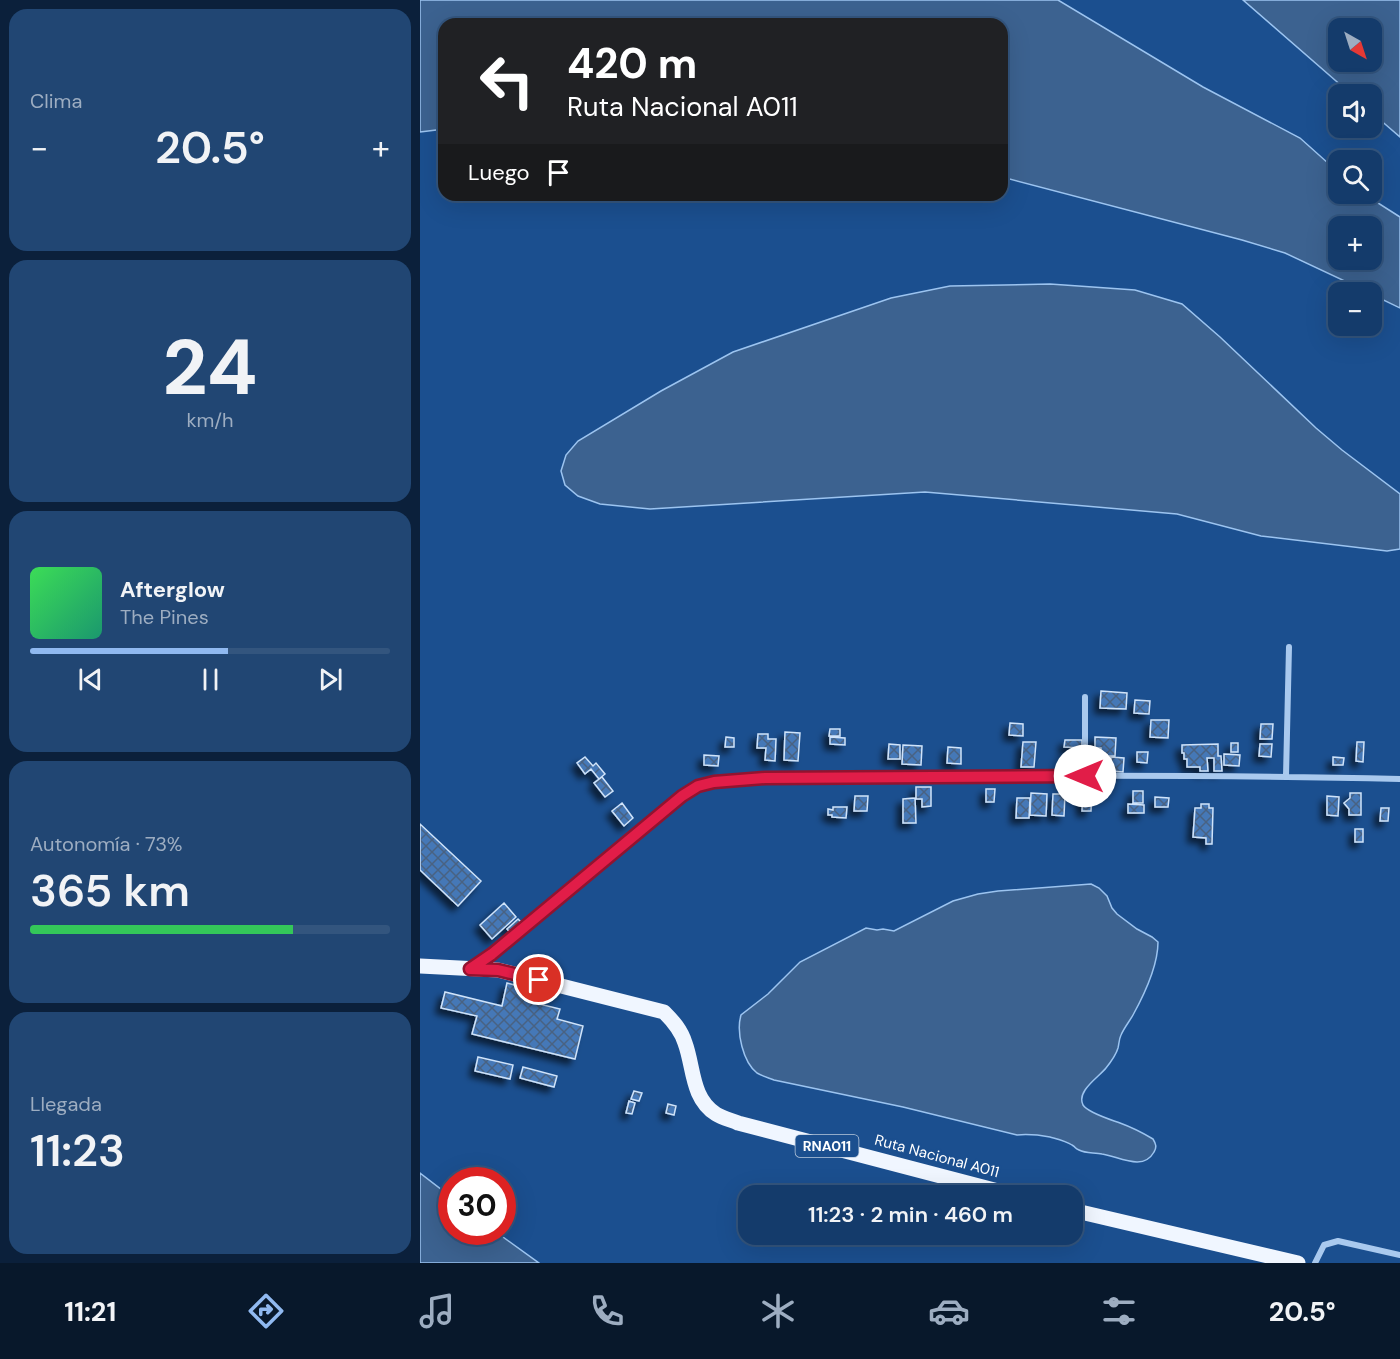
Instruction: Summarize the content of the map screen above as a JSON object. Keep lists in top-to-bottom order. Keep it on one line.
{"streets":{"main road":["RNA011","Ruta Nacional A011"]},"north":"bottom right","page":{"tile":["Clima",["24","km/h"],["Autonomía · 73%","365 km"],["Llegada","11:23"]],"map_buttons":["+","−"],"turn":["420 m","Ruta Nacional A011"],"heat":["−","20.5°","+"],"then":"Luego","song":["Afterglow","The Pines"],"limit":"30","trip":"11:23 · 2 min · 460 m","tabs":["11:21","20.5°"]}}
